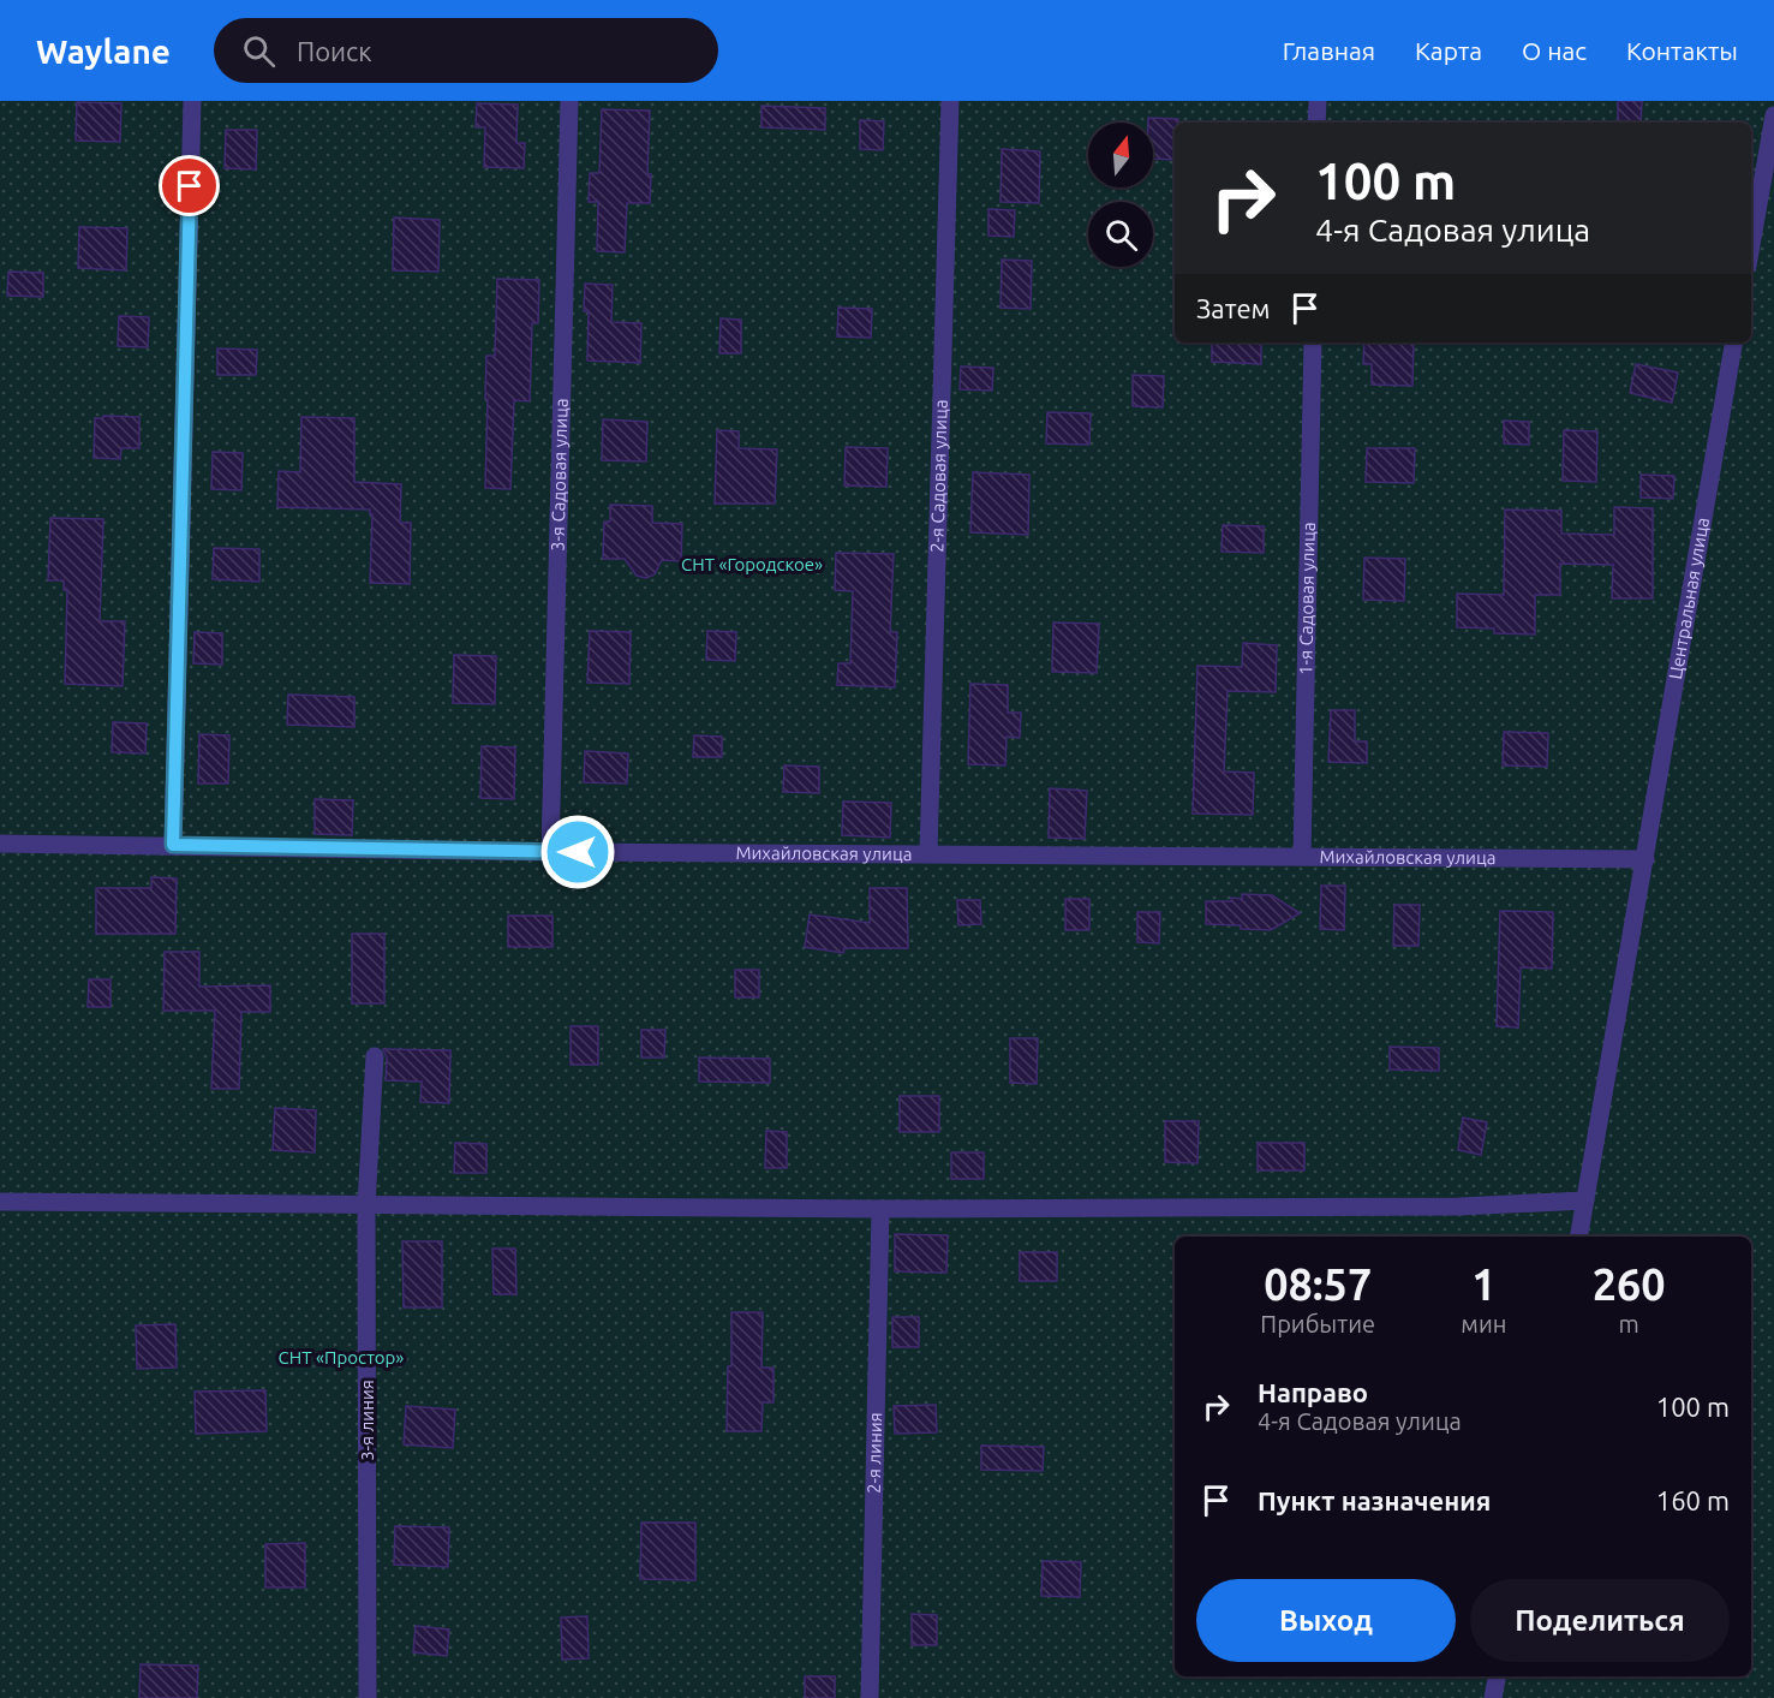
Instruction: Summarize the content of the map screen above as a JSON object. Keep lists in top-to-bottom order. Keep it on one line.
{"streets":{"street":["3-я Садовая улица","2-я Садовая улица","1-я Садовая улица","Центральная улица","Михайловская улица","3-я линия","2-я линия"]},"crossings":[["3-я Садовая улица","Михайловская улица"],["2-я Садовая улица","Михайловская улица"],["1-я Садовая улица","Михайловская улица"],["Центральная улица","Михайловская улица"]],"parks":["СНТ «Городское»","СНТ «Простор»"],"north":"top","page":{"header":"Waylane","search":"Поиск","nav":["Главная","Карта","О нас","Контакты"],"turn":["100 m","4-я Садовая улица"],"then":"Затем","eta":["08:57","Прибытие","1","мин","260","m"],"list":[{"name":"Направо","note":"4-я Садовая улица","value":"100 m"},{"name":"Пункт назначения","value":"160 m"}],"buttons":["Выход","Поделиться"]}}
